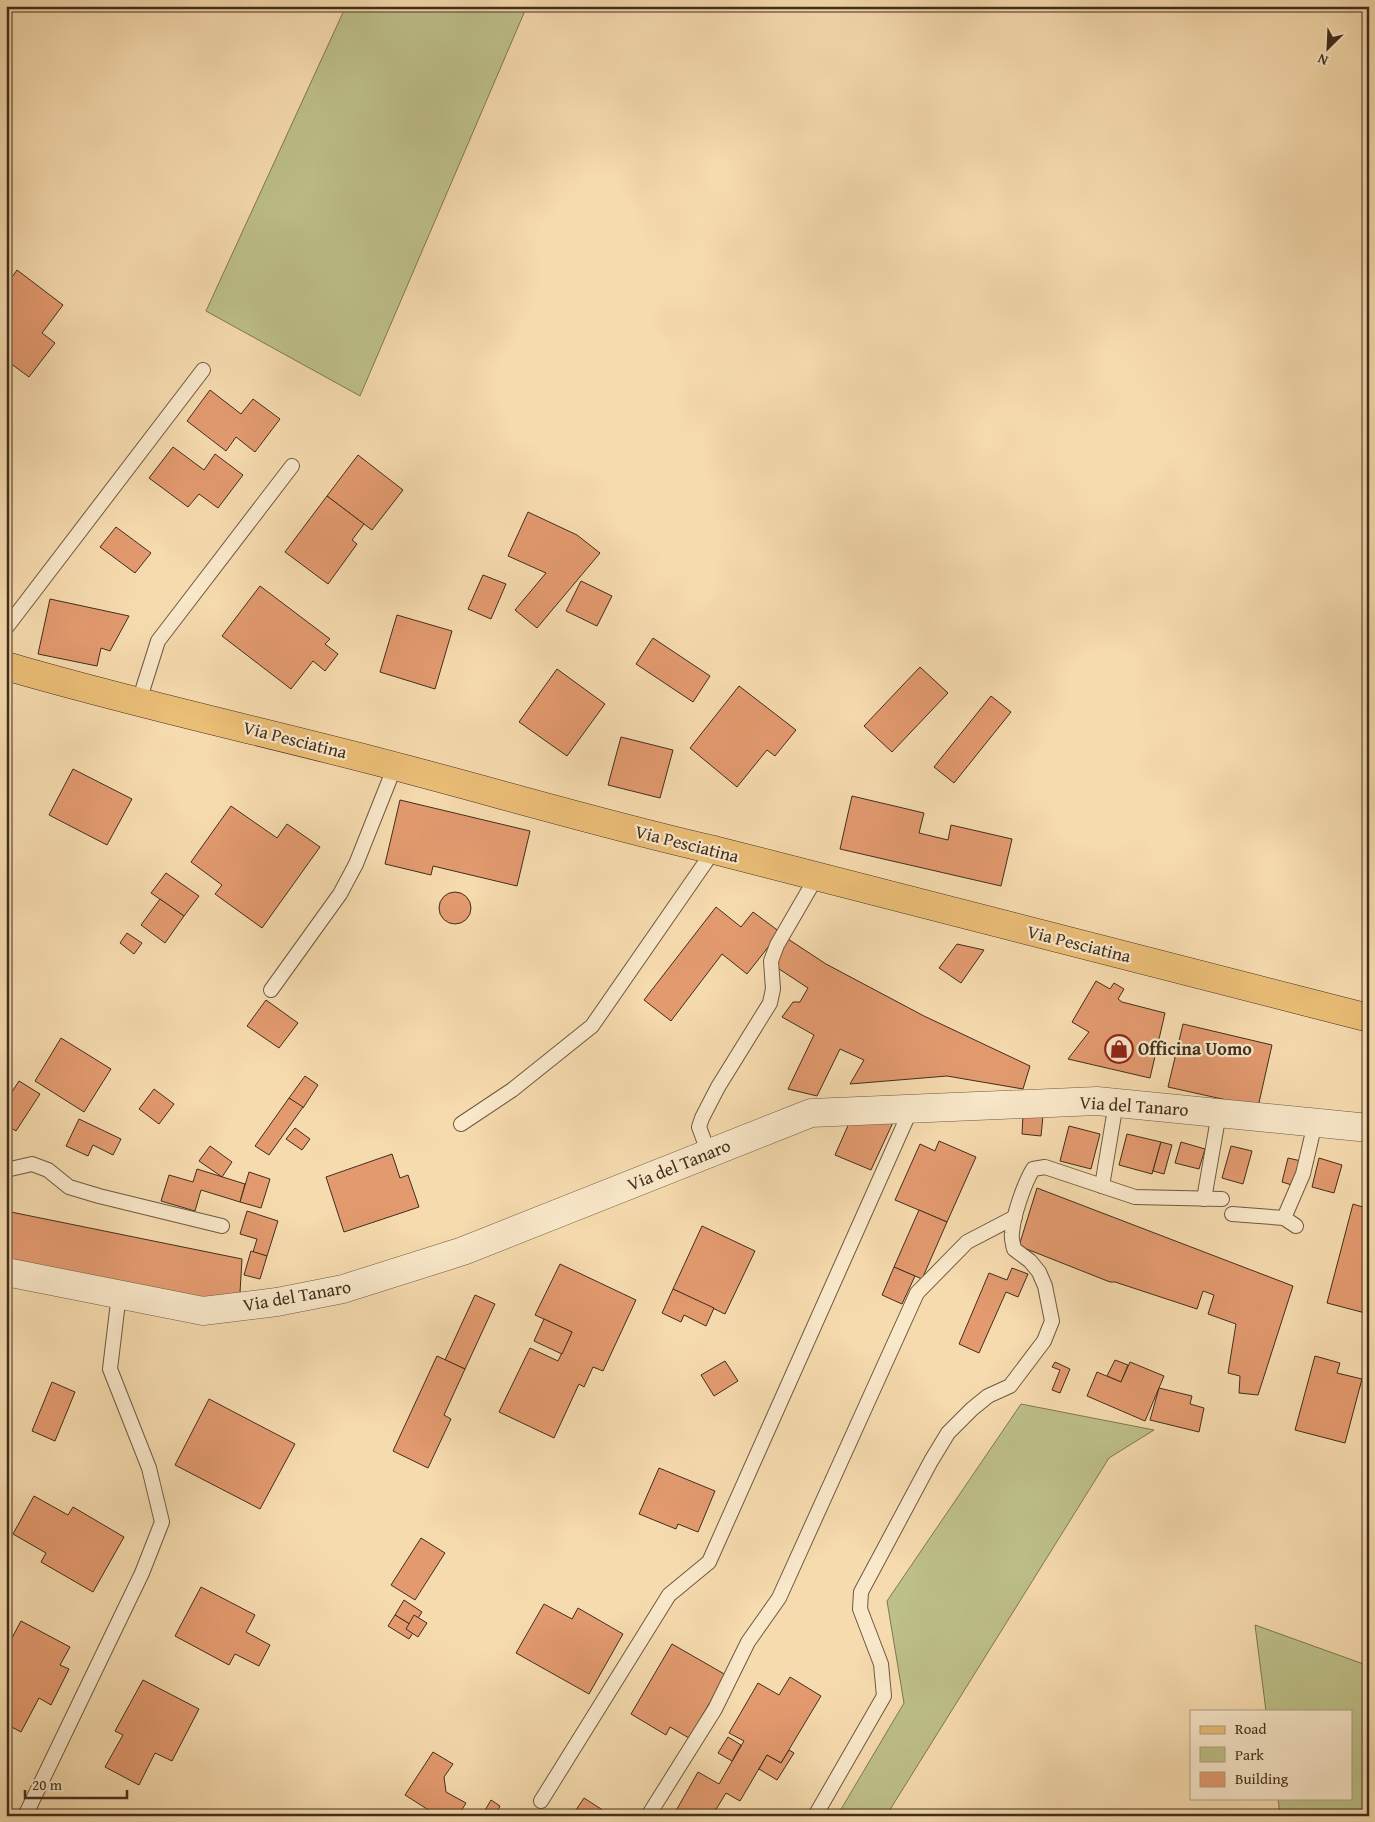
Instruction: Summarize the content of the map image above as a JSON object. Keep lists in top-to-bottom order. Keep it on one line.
{"streets":{"main road":["Via Pesciatina"],"street":["Via del Tanaro"]},"places":{"shop":["Officina Uomo"]},"legend":["Road","Park","Building"],"scale_bar":"20 m","north":"bottom left"}
